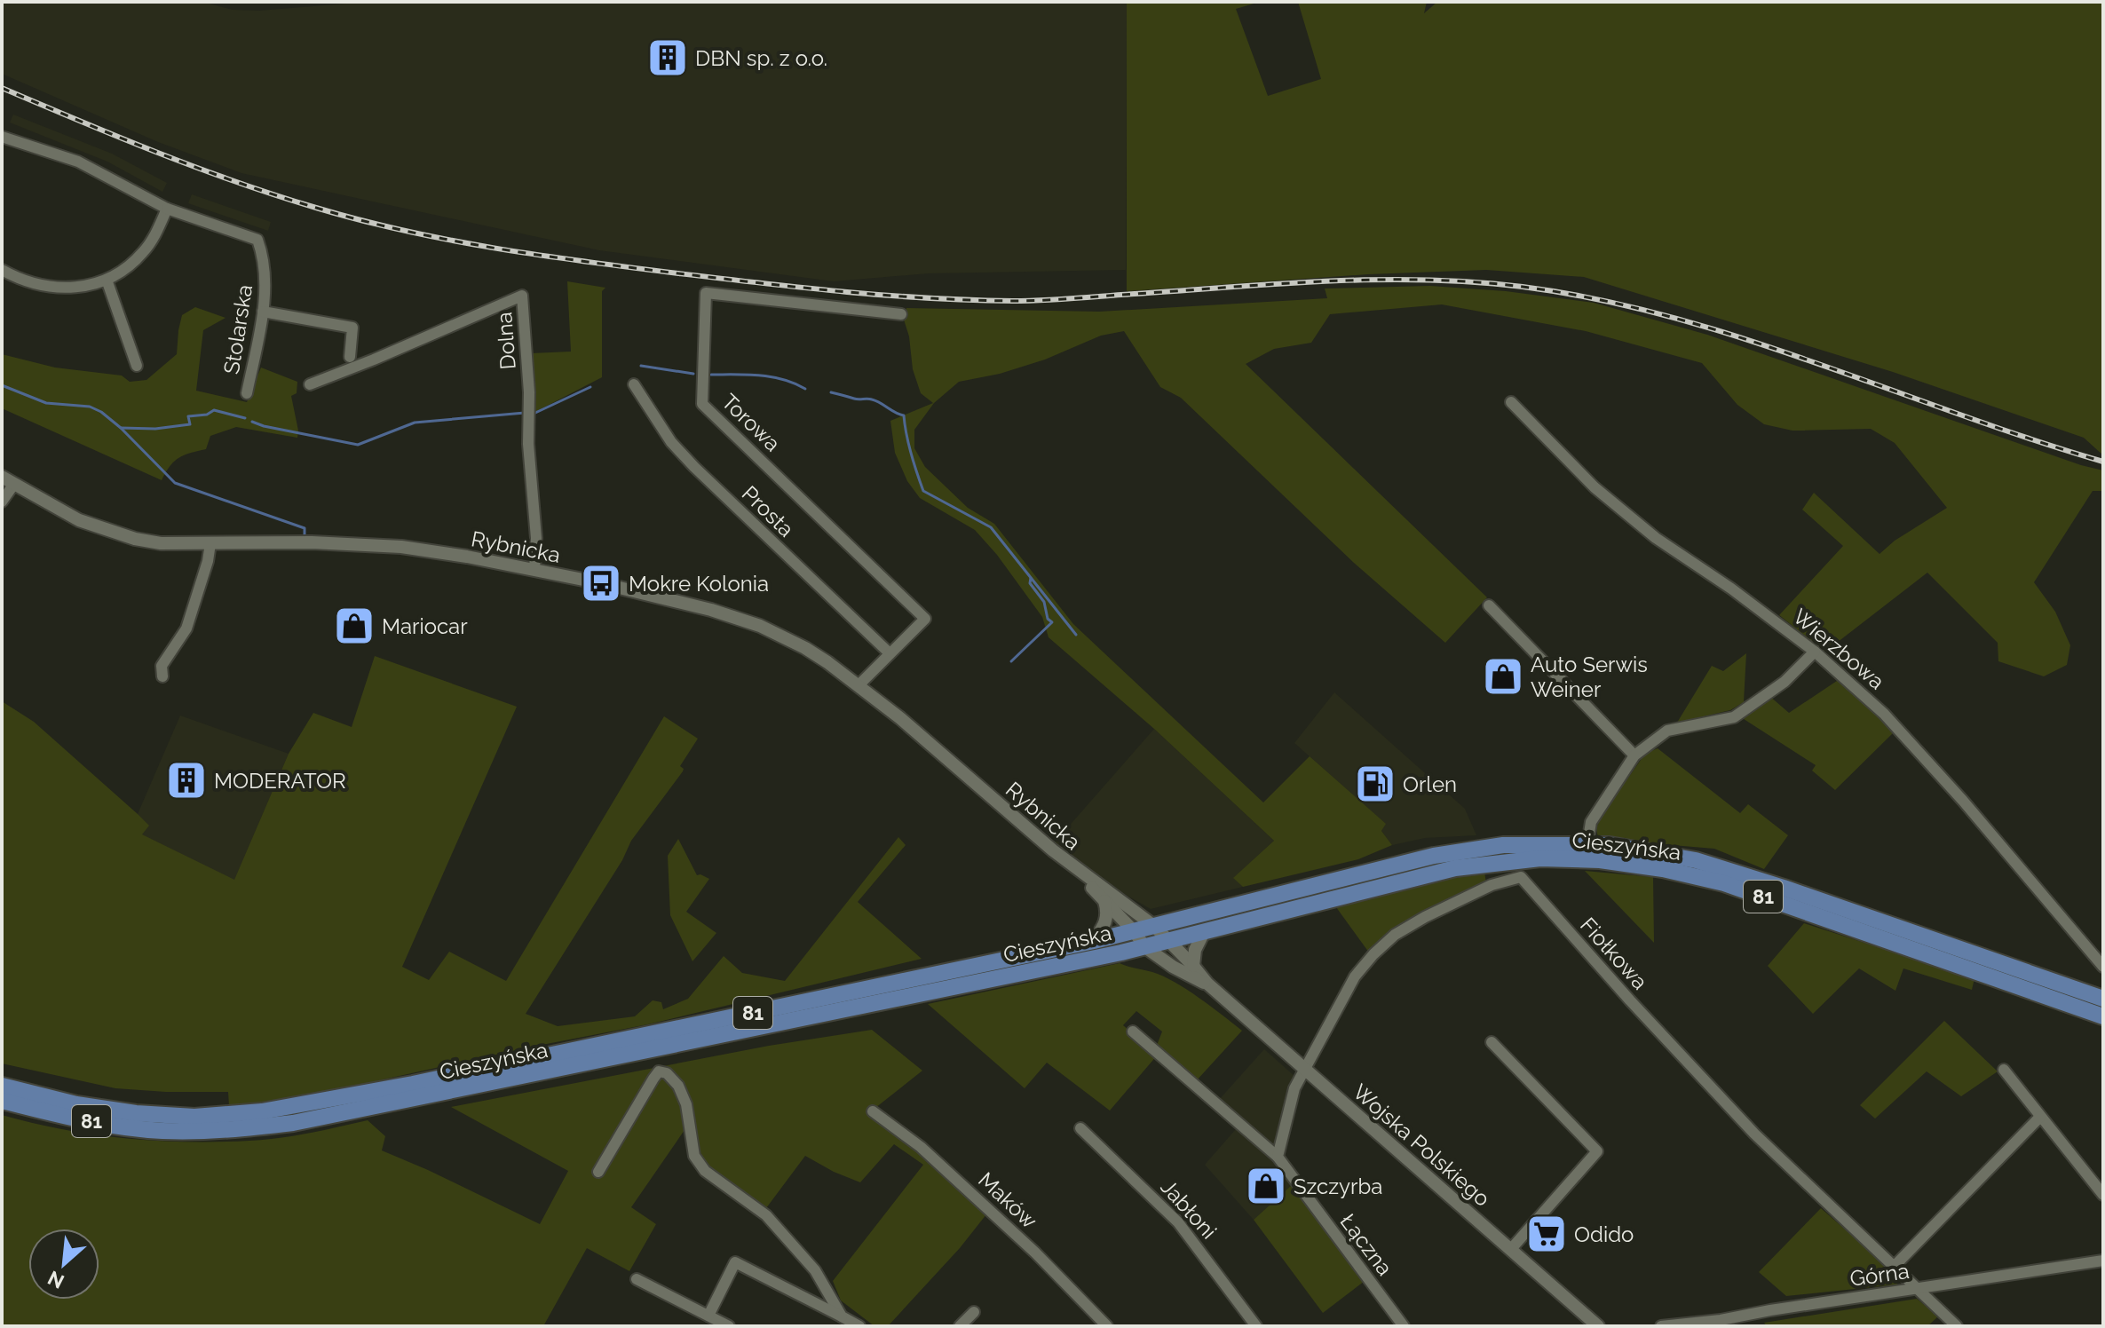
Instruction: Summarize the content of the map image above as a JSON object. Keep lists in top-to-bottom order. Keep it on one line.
{"streets":{"main road":["Cieszyńska","81"],"street":["Stolarska","Dolna","Torowa","Prosta","Rybnicka","Wierzbowa","Fiołkowa","Wojska Polskiego","Maków","Jabłoni","Łączna","Górna"]},"crossings":[["Dolna","Rybnicka"],["Torowa","Prosta"],["Torowa","Rybnicka"],["Rybnicka","Cieszyńska"],["Rybnicka","Wojska Polskiego"],["Cieszyńska","Wojska Polskiego"],["Fiołkowa","Wojska Polskiego"],["Fiołkowa","Górna"]],"places":{"building":["DBN sp. z o.o.","MODERATOR"],"bus stop":["Mokre Kolonia"],"shop":["Mariocar","Auto Serwis Weiner","Szczyrba"],"fuel station":["Orlen"],"supermarket":["Odido"]},"north":"bottom left"}
